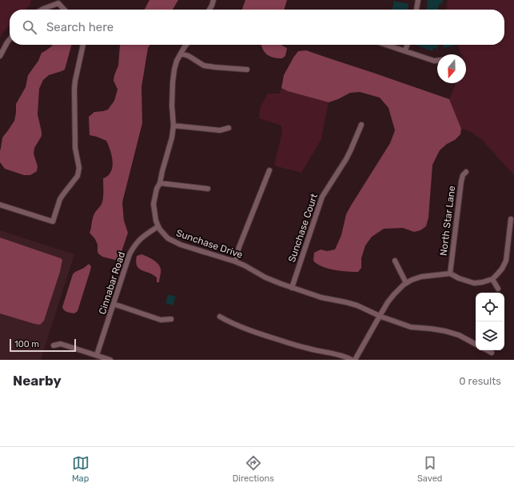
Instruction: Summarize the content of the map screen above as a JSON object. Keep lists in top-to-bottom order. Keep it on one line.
{"streets":{"street":["North Star Lane","Sunchase Court","Sunchase Drive","Cinnabar Road"]},"crossings":[["Sunchase Court","Sunchase Drive"],["Sunchase Drive","Cinnabar Road"]],"scale_bar":"100 m","north":"bottom","page":{"search":"Search here","scale":"100 m","heading":["Nearby","0 results"],"nav":["Map","Directions","Saved"]}}
